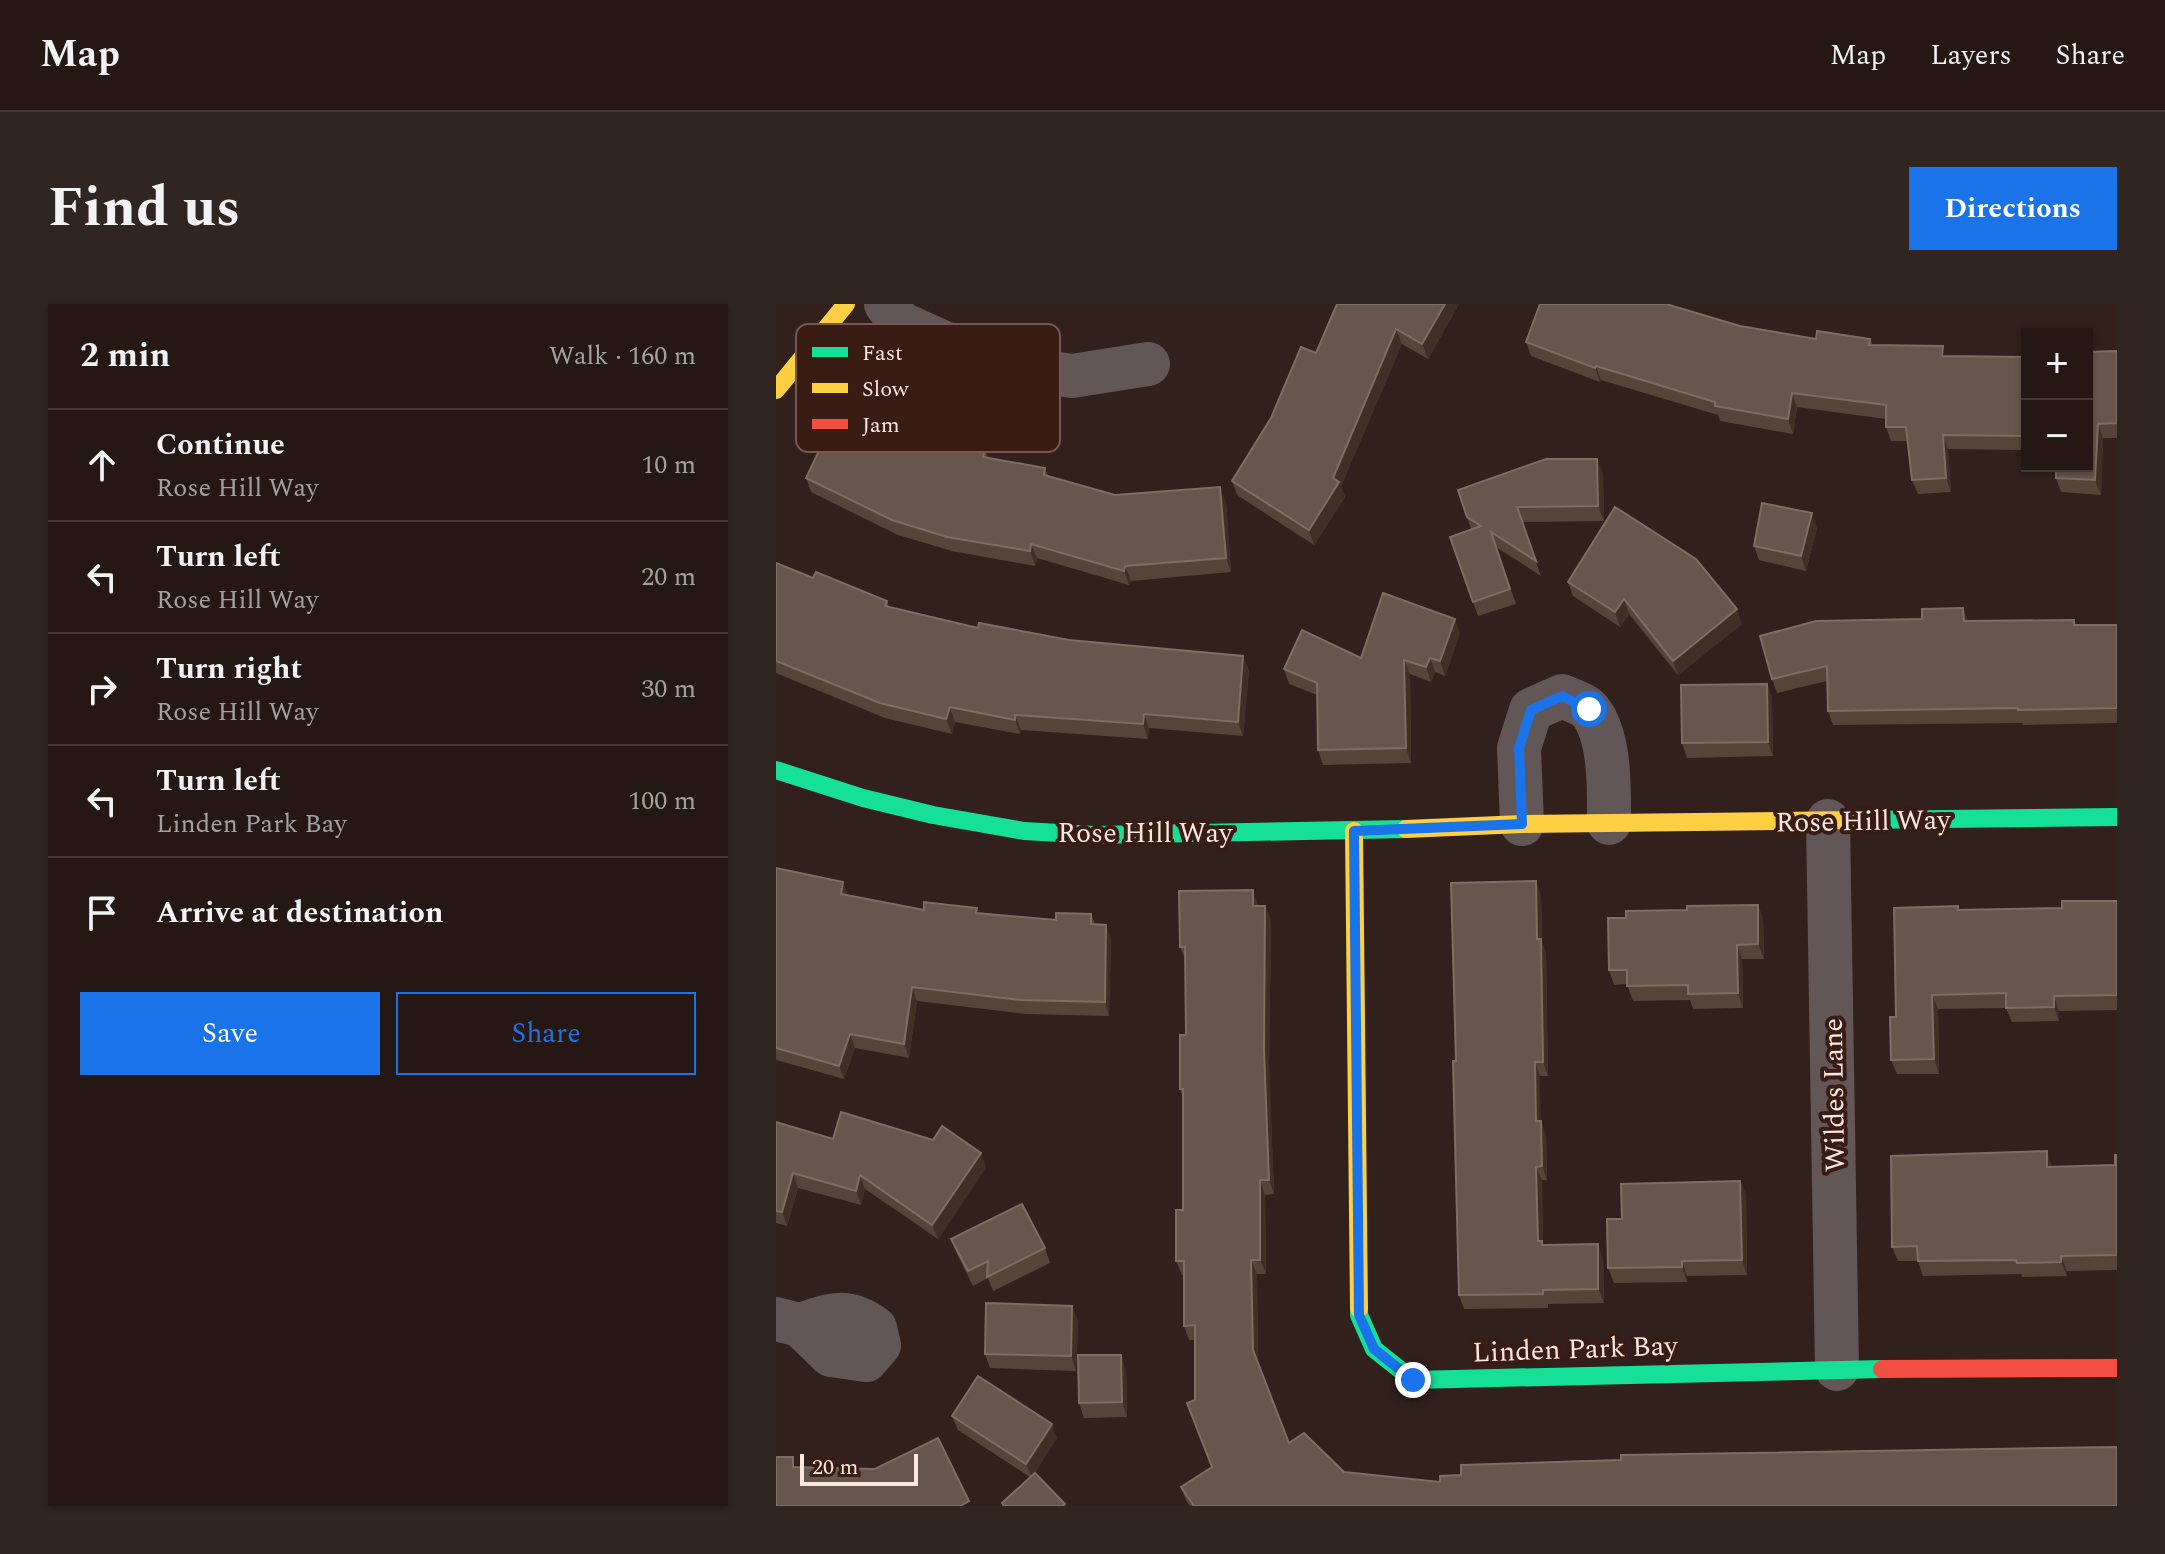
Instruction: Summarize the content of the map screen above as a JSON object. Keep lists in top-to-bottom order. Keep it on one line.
{"streets":{"street":["Rose Hill Way","Wildes Lane","Linden Park Bay"]},"crossings":[["Rose Hill Way","Wildes Lane"],["Rose Hill Way","Linden Park Bay"],["Wildes Lane","Linden Park Bay"]],"legend":["Fast","Slow","Jam"],"scale_bar":"20 m","page":{"header":"Map","nav":["Map","Layers","Share"],"title":"Find us","buttons":["Directions",["Save","Share"]],"heading":["2 min","Walk · 160 m"],"map_buttons":["+","−"],"list":[["Continue","Rose Hill Way","10 m"],["Turn left","Rose Hill Way","20 m"],["Turn right","Rose Hill Way","30 m"],["Turn left","Linden Park Bay","100 m"],"Arrive at destination"],"scale":"20 m"}}
